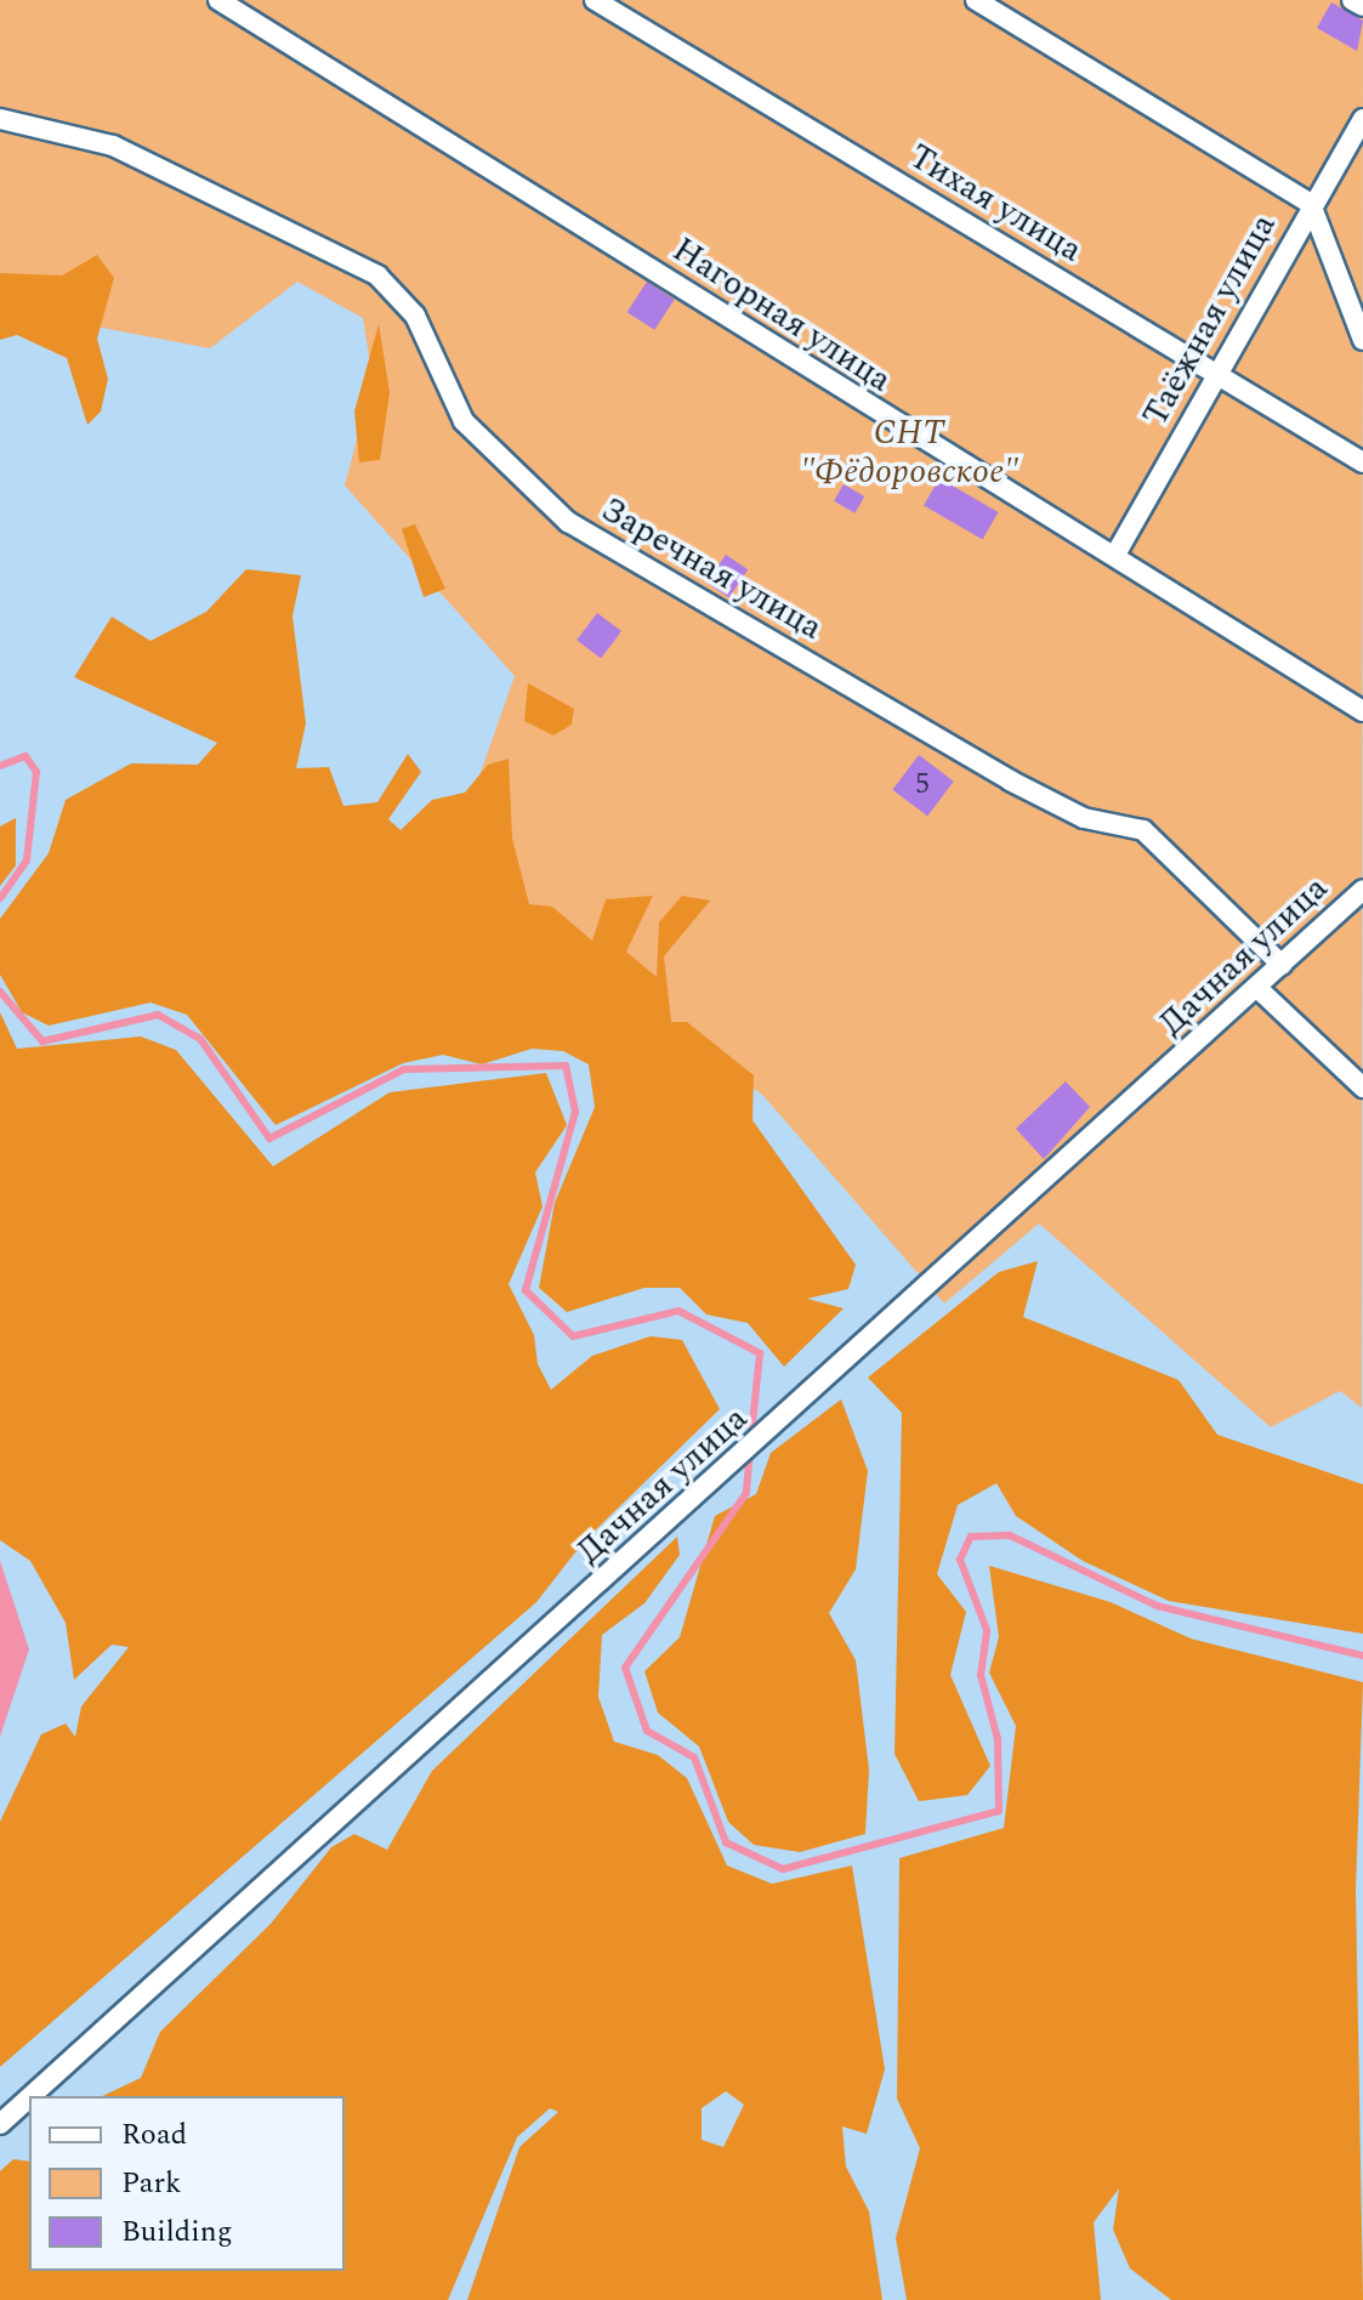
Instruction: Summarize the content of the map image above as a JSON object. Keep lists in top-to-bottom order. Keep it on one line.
{"streets":{"street":["Тихая улица","Нагорная улица","Таёжная улица","Заречная улица","Дачная улица"]},"crossings":[["Тихая улица","Таёжная улица"],["Нагорная улица","Таёжная улица"],["Заречная улица","Дачная улица"]],"parks":["СНТ \"Фёдоровское\""],"house_numbers":["5"],"legend":["Road","Park","Building"]}
